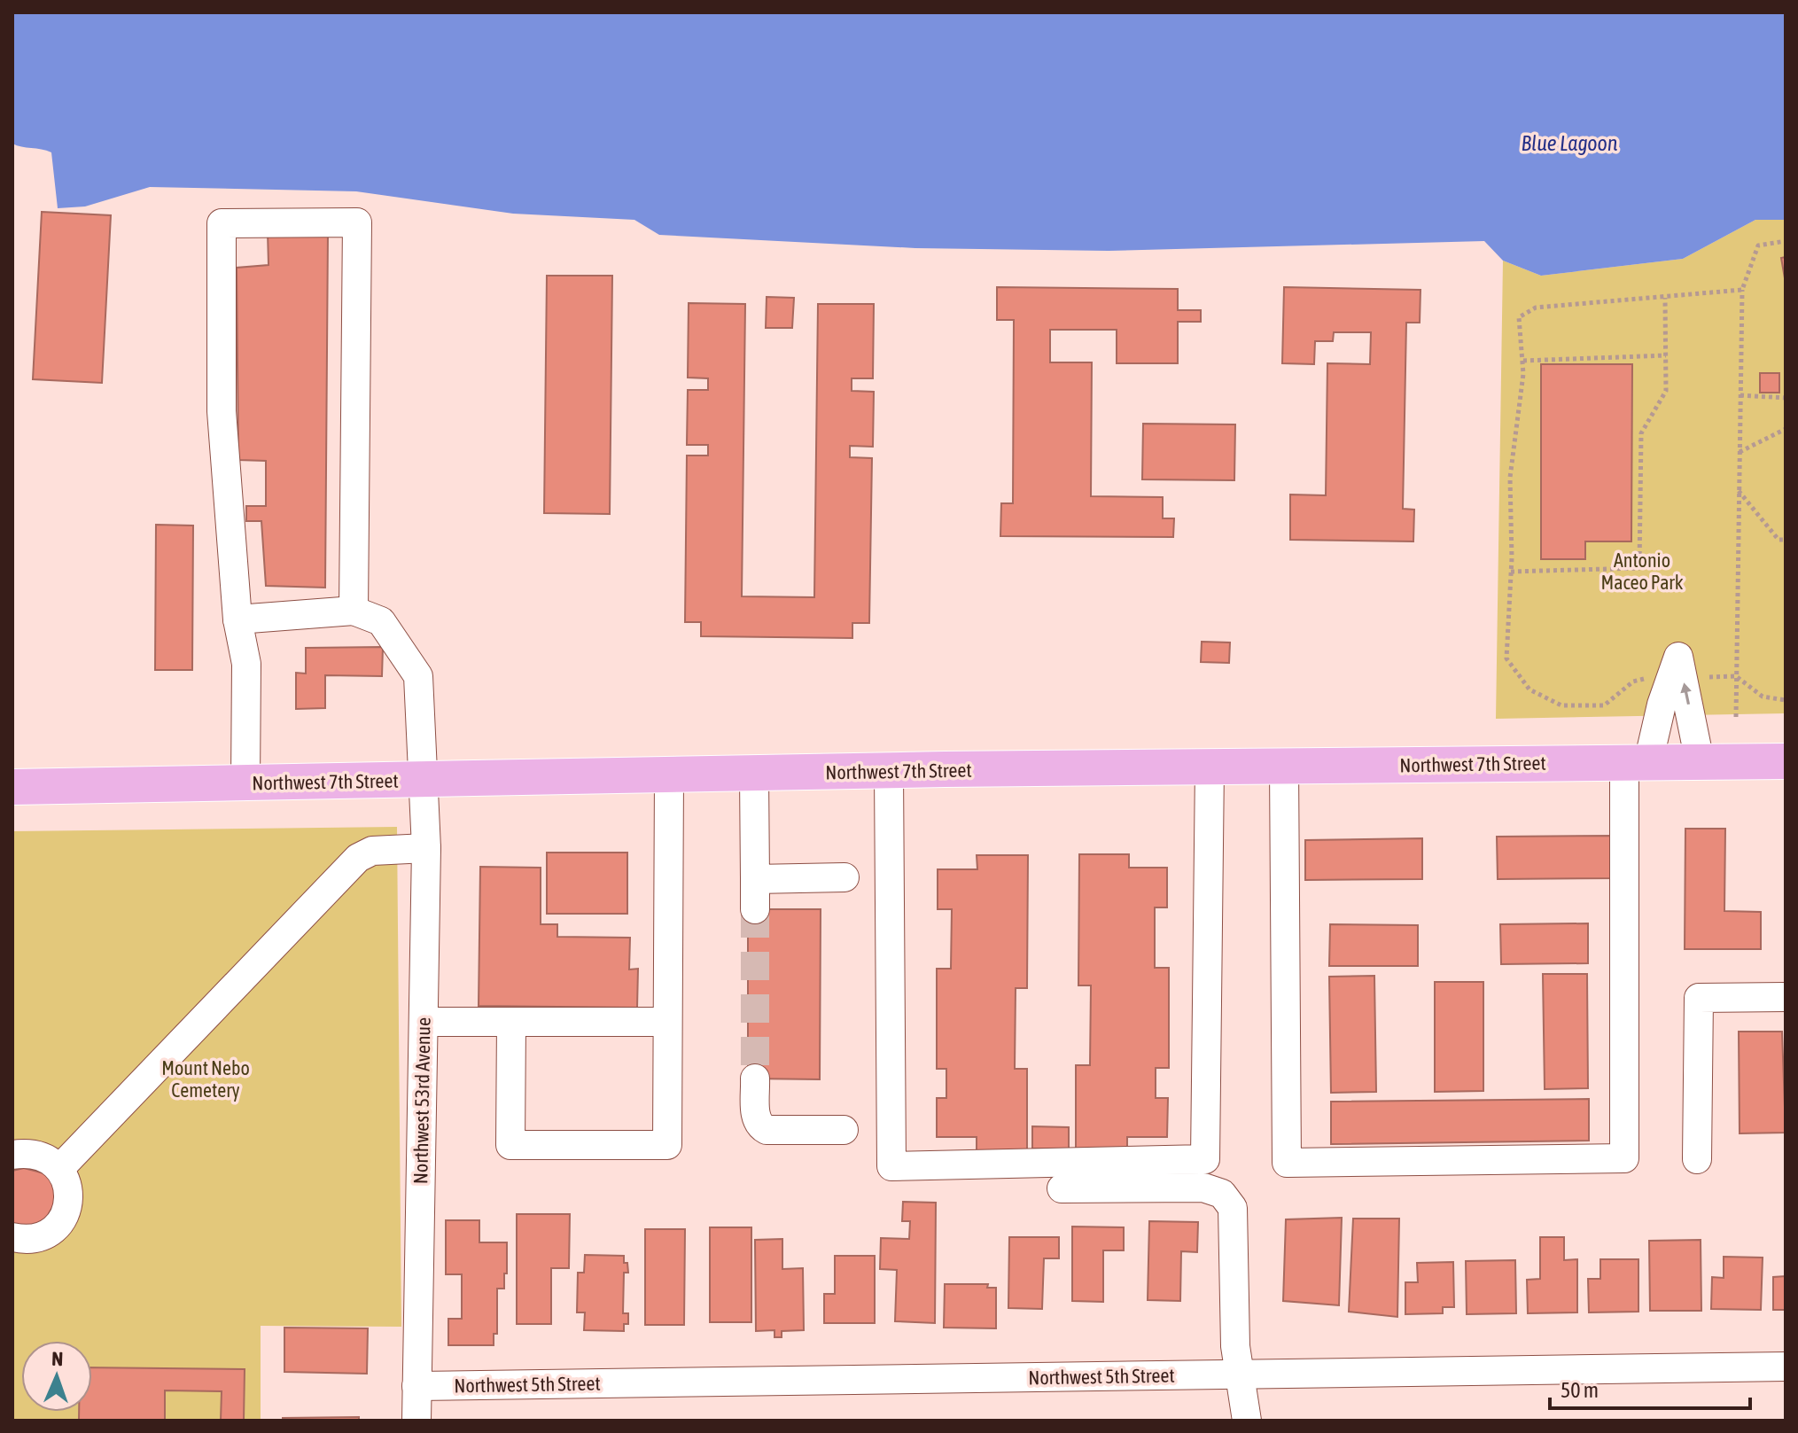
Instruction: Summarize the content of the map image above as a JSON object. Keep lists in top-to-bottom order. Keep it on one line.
{"streets":{"main road":["Northwest 7th Street"],"street":["Northwest 53rd Avenue","Northwest 5th Street"]},"crossings":[["Northwest 7th Street","Northwest 53rd Avenue"],["Northwest 53rd Avenue","Northwest 5th Street"]],"water":["Blue Lagoon"],"parks":["Antonio Maceo Park","Mount Nebo Cemetery"],"scale_bar":"50 m","north":"top"}
